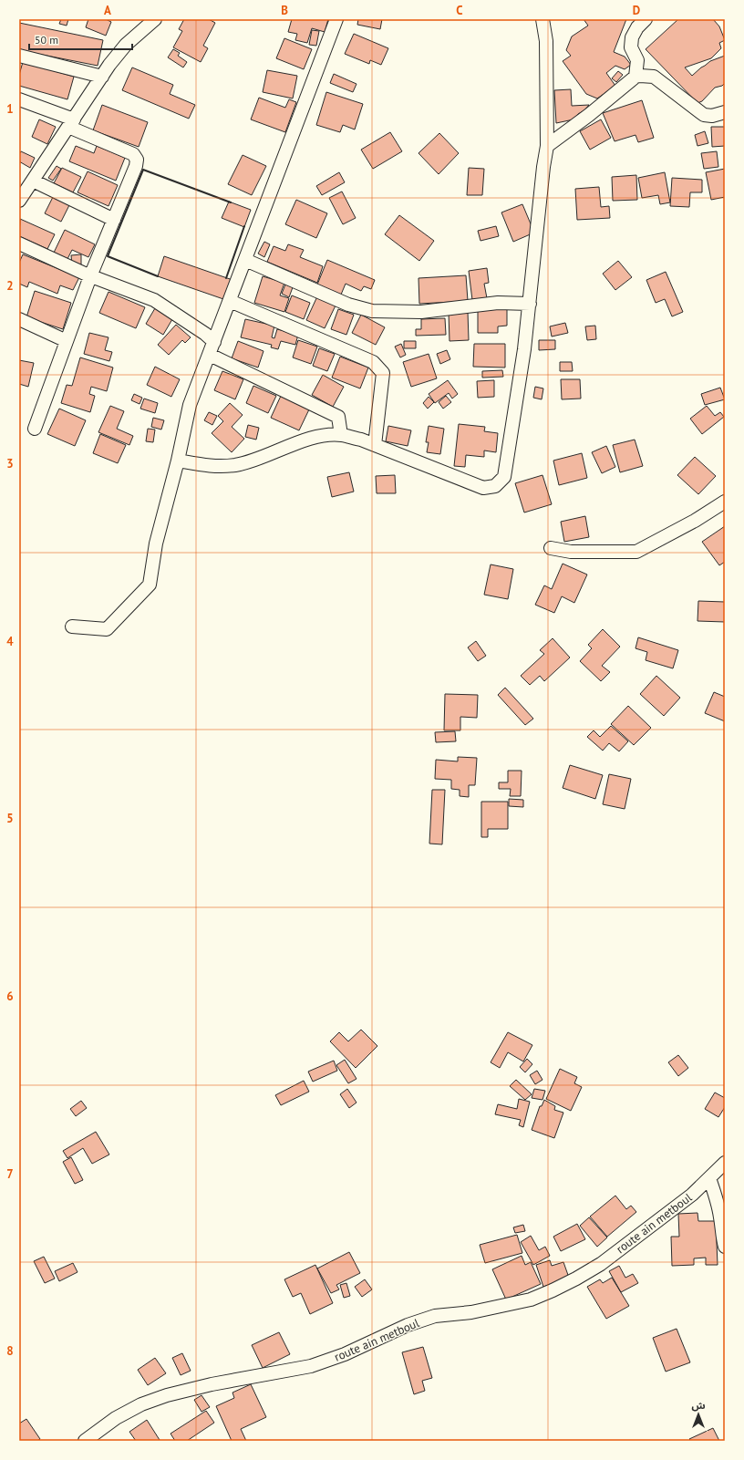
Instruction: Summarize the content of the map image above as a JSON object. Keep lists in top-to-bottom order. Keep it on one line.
{"streets":{"street":["route ain metboul"]},"scale_bar":"50 m","north":"top","grid":{"columns":["A","B","C","D"],"rows":["1","2","3","4","5","6","7","8"]}}
